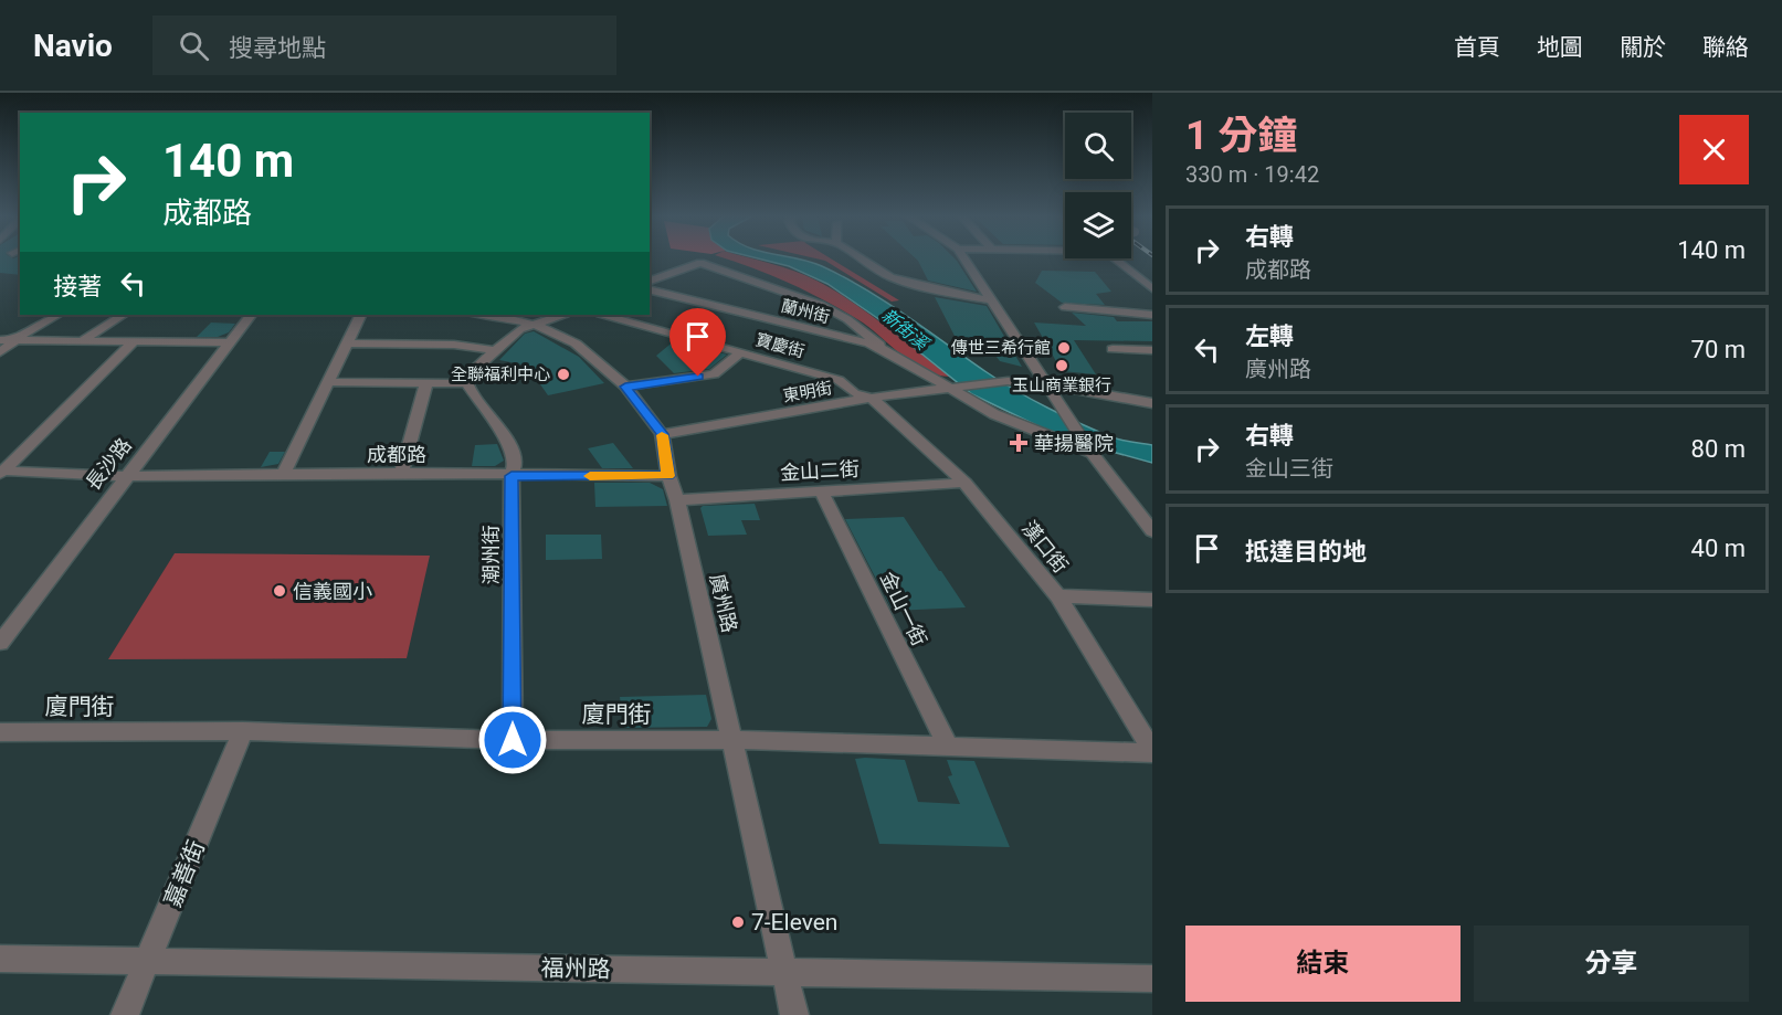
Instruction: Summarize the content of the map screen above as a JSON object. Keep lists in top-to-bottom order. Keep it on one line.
{"streets":{"street":["蘭州街","寶慶街","東明街","成都路","長沙路","金山二街","漢口街","潮州街","廣州路","金山一街","廈門街","嘉善街","福州路"]},"crossings":[["蘭州街","東明街"],["寶慶街","東明街"],["寶慶街","漢口街"],["東明街","漢口街"],["東明街","廣州路"],["成都路","長沙路"],["成都路","潮州街"],["成都路","廣州路"],["金山二街","漢口街"],["金山二街","廣州路"],["金山二街","金山一街"],["漢口街","廈門街"],["潮州街","廈門街"],["廣州路","廈門街"],["廣州路","福州路"],["金山一街","廈門街"],["廈門街","嘉善街"],["嘉善街","福州路"]],"water":["新街溪"],"places":{"other":["傳世三希行館","玉山商業銀行","全聯福利中心","信義國小","7-Eleven"],"health":["華揚醫院"]},"page":{"header":"Navio","search":"搜尋地點","nav":["首頁","地圖","關於","聯絡"],"heading":["1 分鐘","330 m · 19:42"],"turn":["140 m","成都路"],"list":[{"name":"右轉","note":"成都路","value":"140 m"},{"name":"左轉","note":"廣州路","value":"70 m"},{"name":"右轉","note":"金山三街","value":"80 m"},{"name":"抵達目的地","value":"40 m"}],"then":"接著","buttons":["結束","分享"]}}
